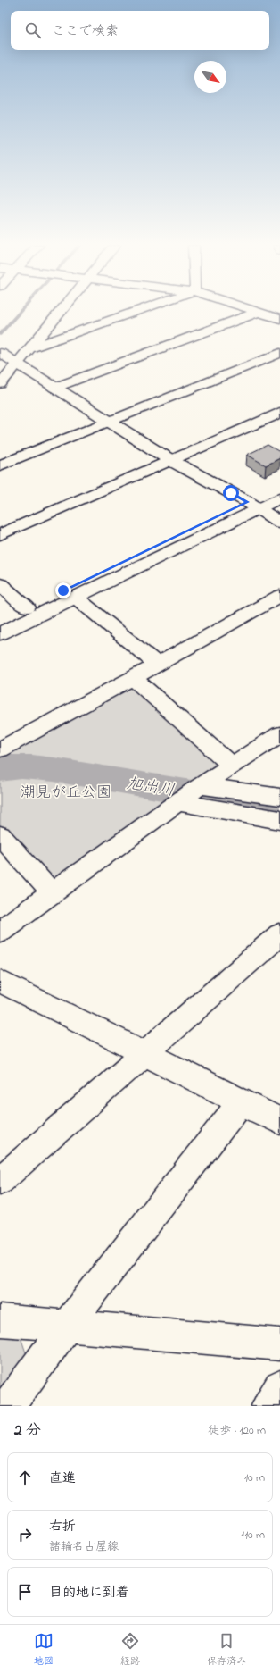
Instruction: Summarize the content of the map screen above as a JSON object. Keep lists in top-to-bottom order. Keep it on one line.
{"water":["旭出川"],"parks":["潮見が丘公園"],"north":"bottom right","page":{"search":"ここで検索","heading":["2 分","徒歩 · 120 m"],"list":[["直進","10 m"],["右折","諸輪名古屋線","110 m"],"目的地に到着"],"nav":["地図","経路","保存済み"]}}
